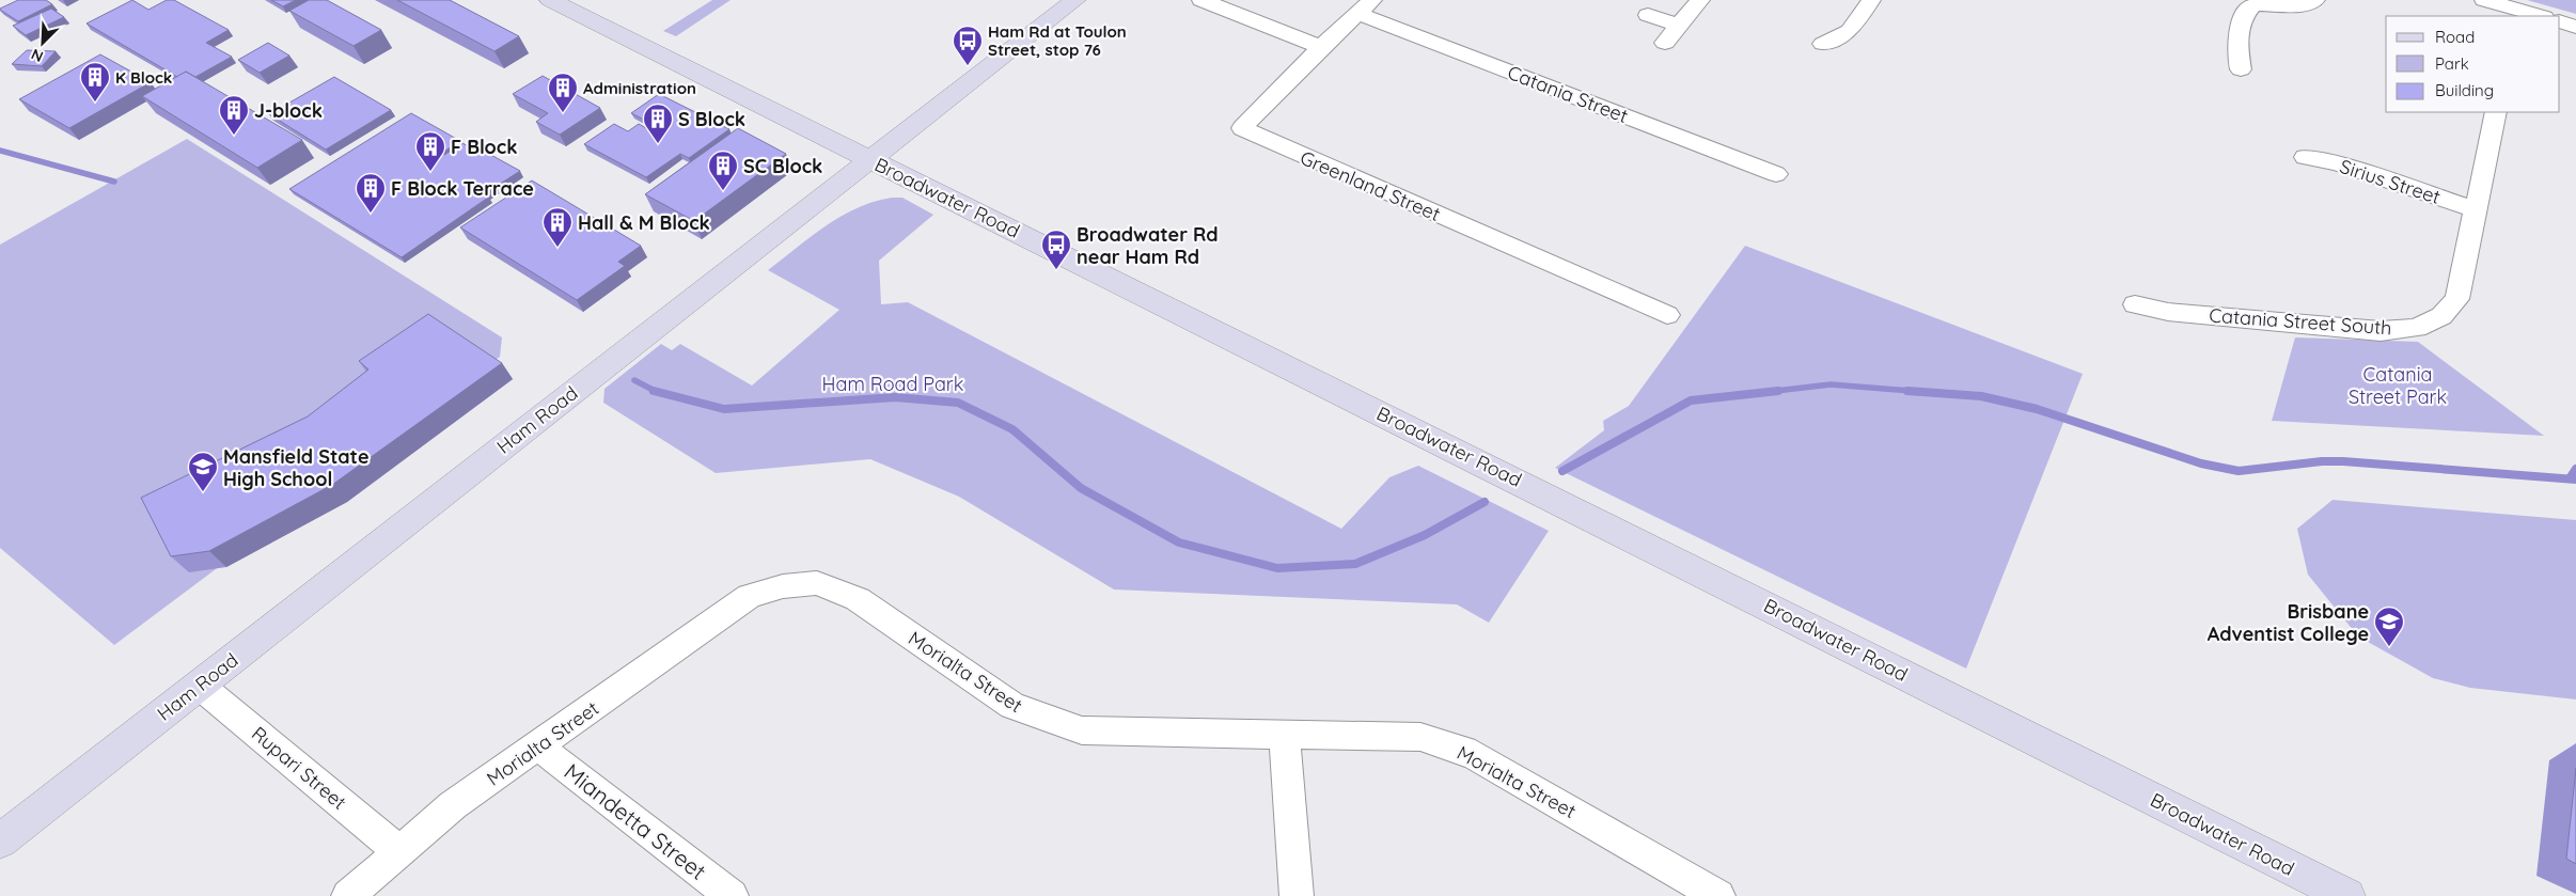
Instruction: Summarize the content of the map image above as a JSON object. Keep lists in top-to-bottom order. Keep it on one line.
{"streets":{"main road":["Broadwater Road","Ham Road"],"street":["Catania Street","Sirius Street","Greenland Street","Catania Street South","Morialta Street","Rupari Street","Miandetta Street"]},"crossings":[["Catania Street","Greenland Street"],["Sirius Street","Catania Street South"],["Broadwater Road","Ham Road"],["Ham Road","Rupari Street"],["Morialta Street","Rupari Street"],["Morialta Street","Miandetta Street"]],"parks":["Catania Street Park","Ham Road Park"],"places":{"bus stop":["Ham Rd at Toulon Street, stop 76","Broadwater Rd near Ham Rd"],"building":["K Block","Administration","J-block","S Block","F Block","SC Block","F Block Terrace","Hall & M Block"],"school or university":["Mansfield State High School","Brisbane Adventist College"]},"legend":["Road","Park","Building"],"north":"bottom left"}
